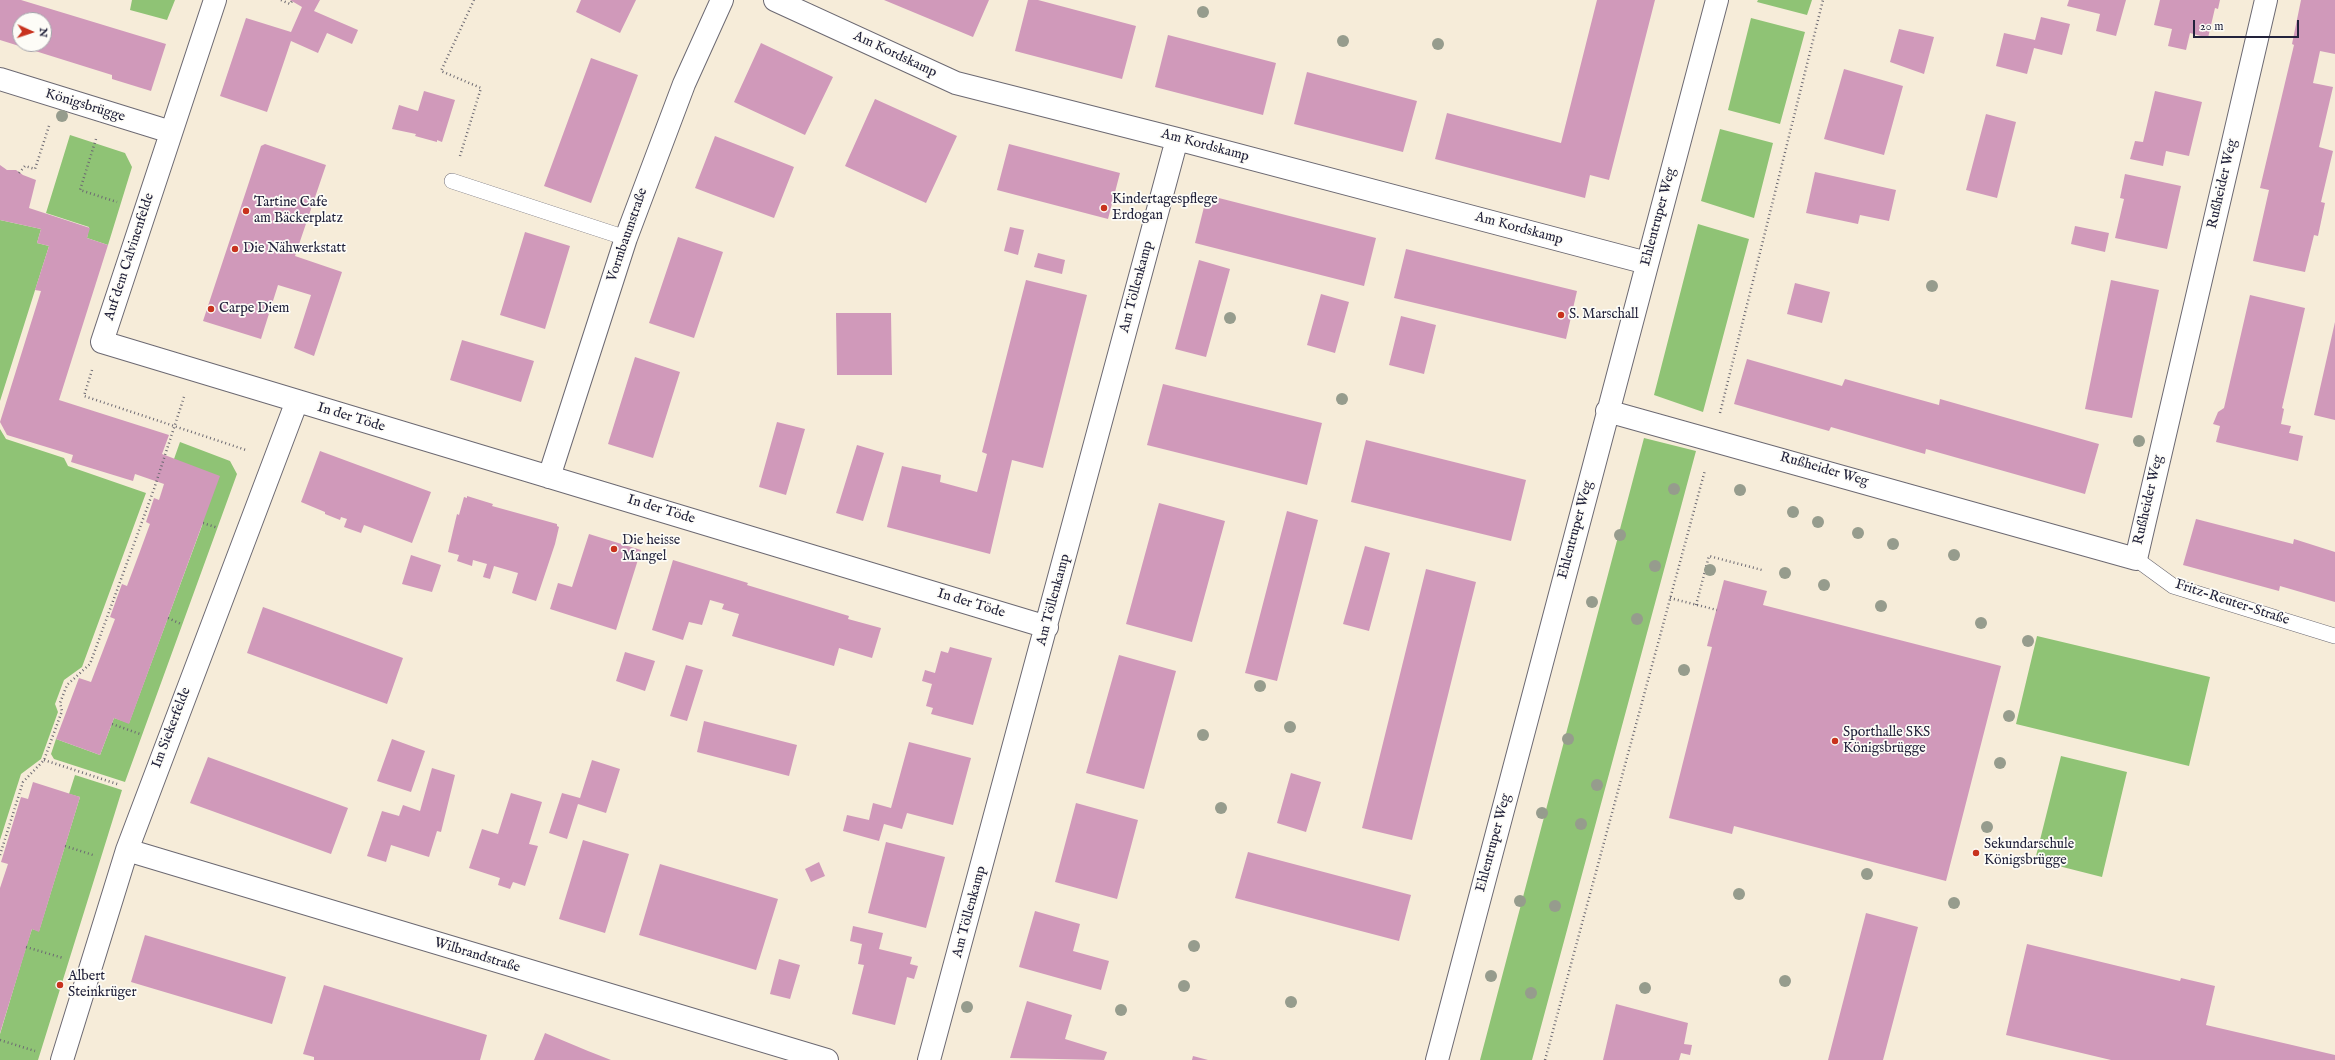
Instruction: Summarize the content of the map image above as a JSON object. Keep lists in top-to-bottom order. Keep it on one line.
{"streets":{"street":["Am Kordskamp","Königsbrügge","Rußheider Weg","Ehlentruper Weg","Vormbaumstraße","Auf dem Calvinenfelde","Am Töllenkamp","In der Töde","Im Siekerfelde","Wilbrandstraße"],"lane":["Fritz-Reuter-Straße"]},"crossings":[["Am Kordskamp","Ehlentruper Weg"],["Am Kordskamp","Am Töllenkamp"],["Königsbrügge","Auf dem Calvinenfelde"],["Rußheider Weg","Ehlentruper Weg"],["Rußheider Weg","Fritz-Reuter-Straße"],["Vormbaumstraße","In der Töde"],["Am Töllenkamp","In der Töde"],["In der Töde","Im Siekerfelde"],["Im Siekerfelde","Wilbrandstraße"]],"places":["Kindertagespflege Erdogan","Tartine Cafe am Bäckerplatz","Die Nähwerkstatt","Carpe Diem","S. Marschall","Die heisse Mangel","Sporthalle SKS Königsbrügge","Sekundarschule Königsbrügge","Albert Steinkrüger"],"scale_bar":"20 m","north":"right"}
